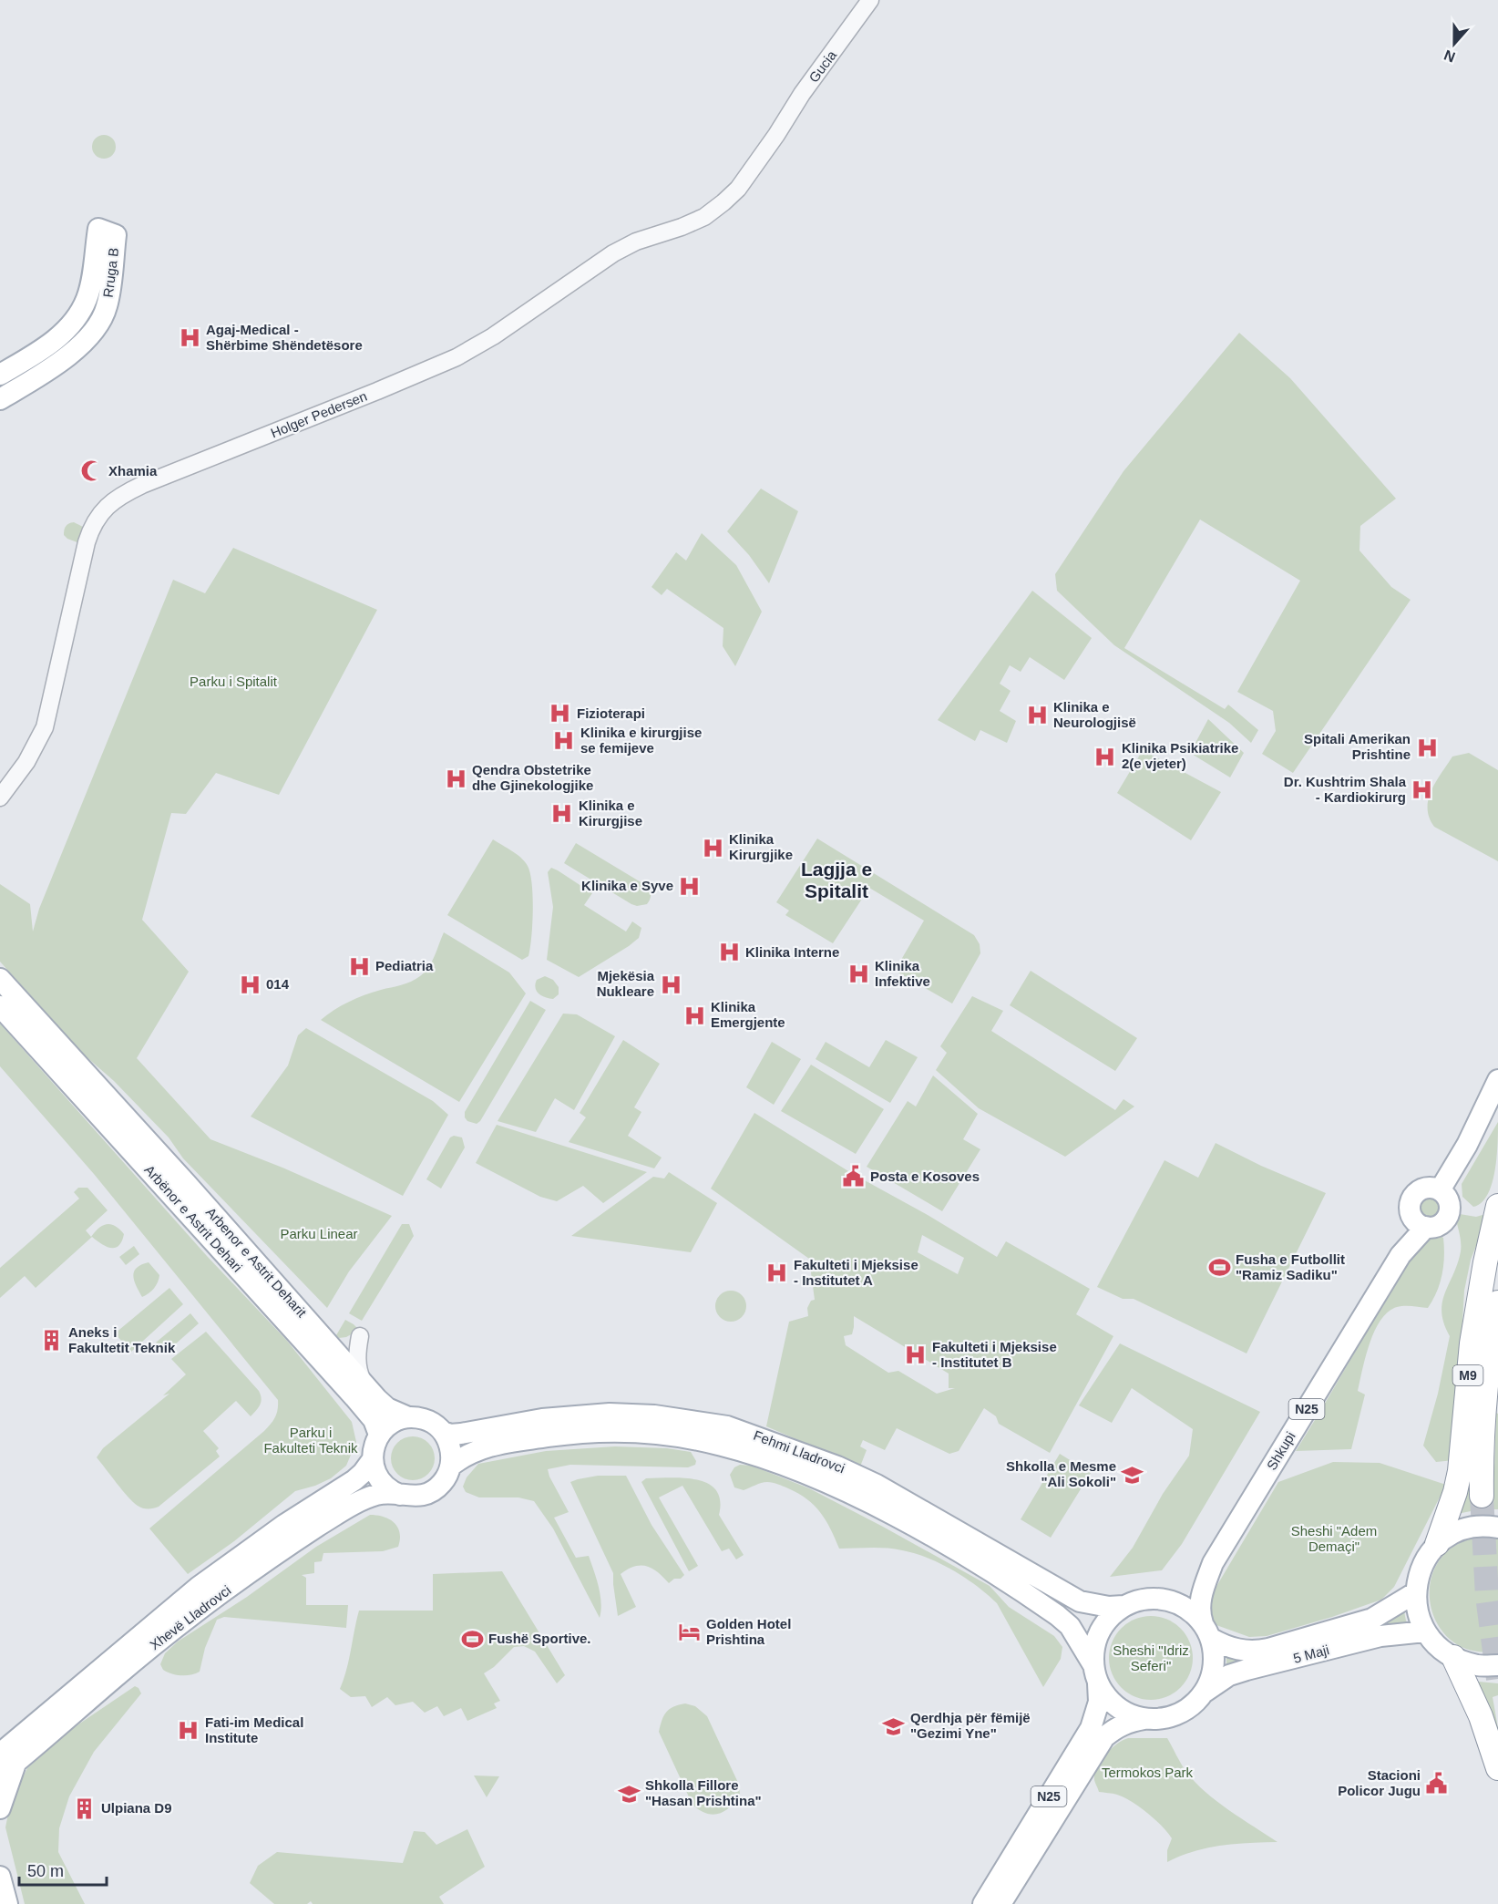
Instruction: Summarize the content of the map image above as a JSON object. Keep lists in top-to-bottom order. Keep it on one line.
{"streets":{"highway":["M9"],"main road":["Rruga B","Arbënor e Astrit Dehari","Arbenor e Astrit Deharit","N25","Shkupi","Fehmi Lladrovci","Xhevë Lladrovci","5 Maji"],"street":["Gucia","Holger Pedersen"]},"crossings":[["Gucia","Holger Pedersen"],["Arbënor e Astrit Dehari","Arbenor e Astrit Deharit"],["Arbënor e Astrit Dehari","Fehmi Lladrovci"],["Arbënor e Astrit Dehari","Xhevë Lladrovci"],["N25","Shkupi"],["N25","Fehmi Lladrovci"],["N25","5 Maji"],["Shkupi","Fehmi Lladrovci"],["Shkupi","5 Maji"],["Fehmi Lladrovci","Xhevë Lladrovci"],["Fehmi Lladrovci","5 Maji"]],"districts":["Lagjja e Spitalit"],"parks":["Parku i Spitalit","Parku Linear","Parku i Fakulteti Teknik","Sheshi \"Adem Demaçi\"","Sheshi \"Idriz Seferi\"","Termokos Park"],"places":{"hospital":["Agaj-Medical - Shërbime Shëndetësore","Fizioterapi","Klinika e Neurologjisë","Klinika e kirurgjise se femijeve","Spitali Amerikan Prishtine","Klinika Psikiatrike 2(e vjeter)","Qendra Obstetrike dhe Gjinekologjike","Dr. Kushtrim Shala - Kardiokirurg","Klinika e Kirurgjise","Klinika Kirurgjike","Klinika e Syve","Klinika Interne","Pediatria","Klinika Infektive","014","Mjekësia Nukleare","Klinika Emergjente","Fakulteti i Mjeksise - Institutet A","Fakulteti i Mjeksise - Institutet B","Fati-im Medical Institute"],"mosque":["Xhamia"],"public building":["Posta e Kosoves","Stacioni Policor Jugu"],"sports":["Fusha e Futbollit \"Ramiz Sadiku\"","Fushë Sportive."],"building":["Aneks i Fakultetit Teknik","Ulpiana D9"],"school or university":["Shkolla e Mesme \"Ali Sokoli\"","Qerdhja për fëmijë \"Gezimi Yne\"","Shkolla Fillore \"Hasan Prishtina\""],"hotel":["Golden Hotel Prishtina"]},"scale_bar":"50 m","north":"bottom"}
